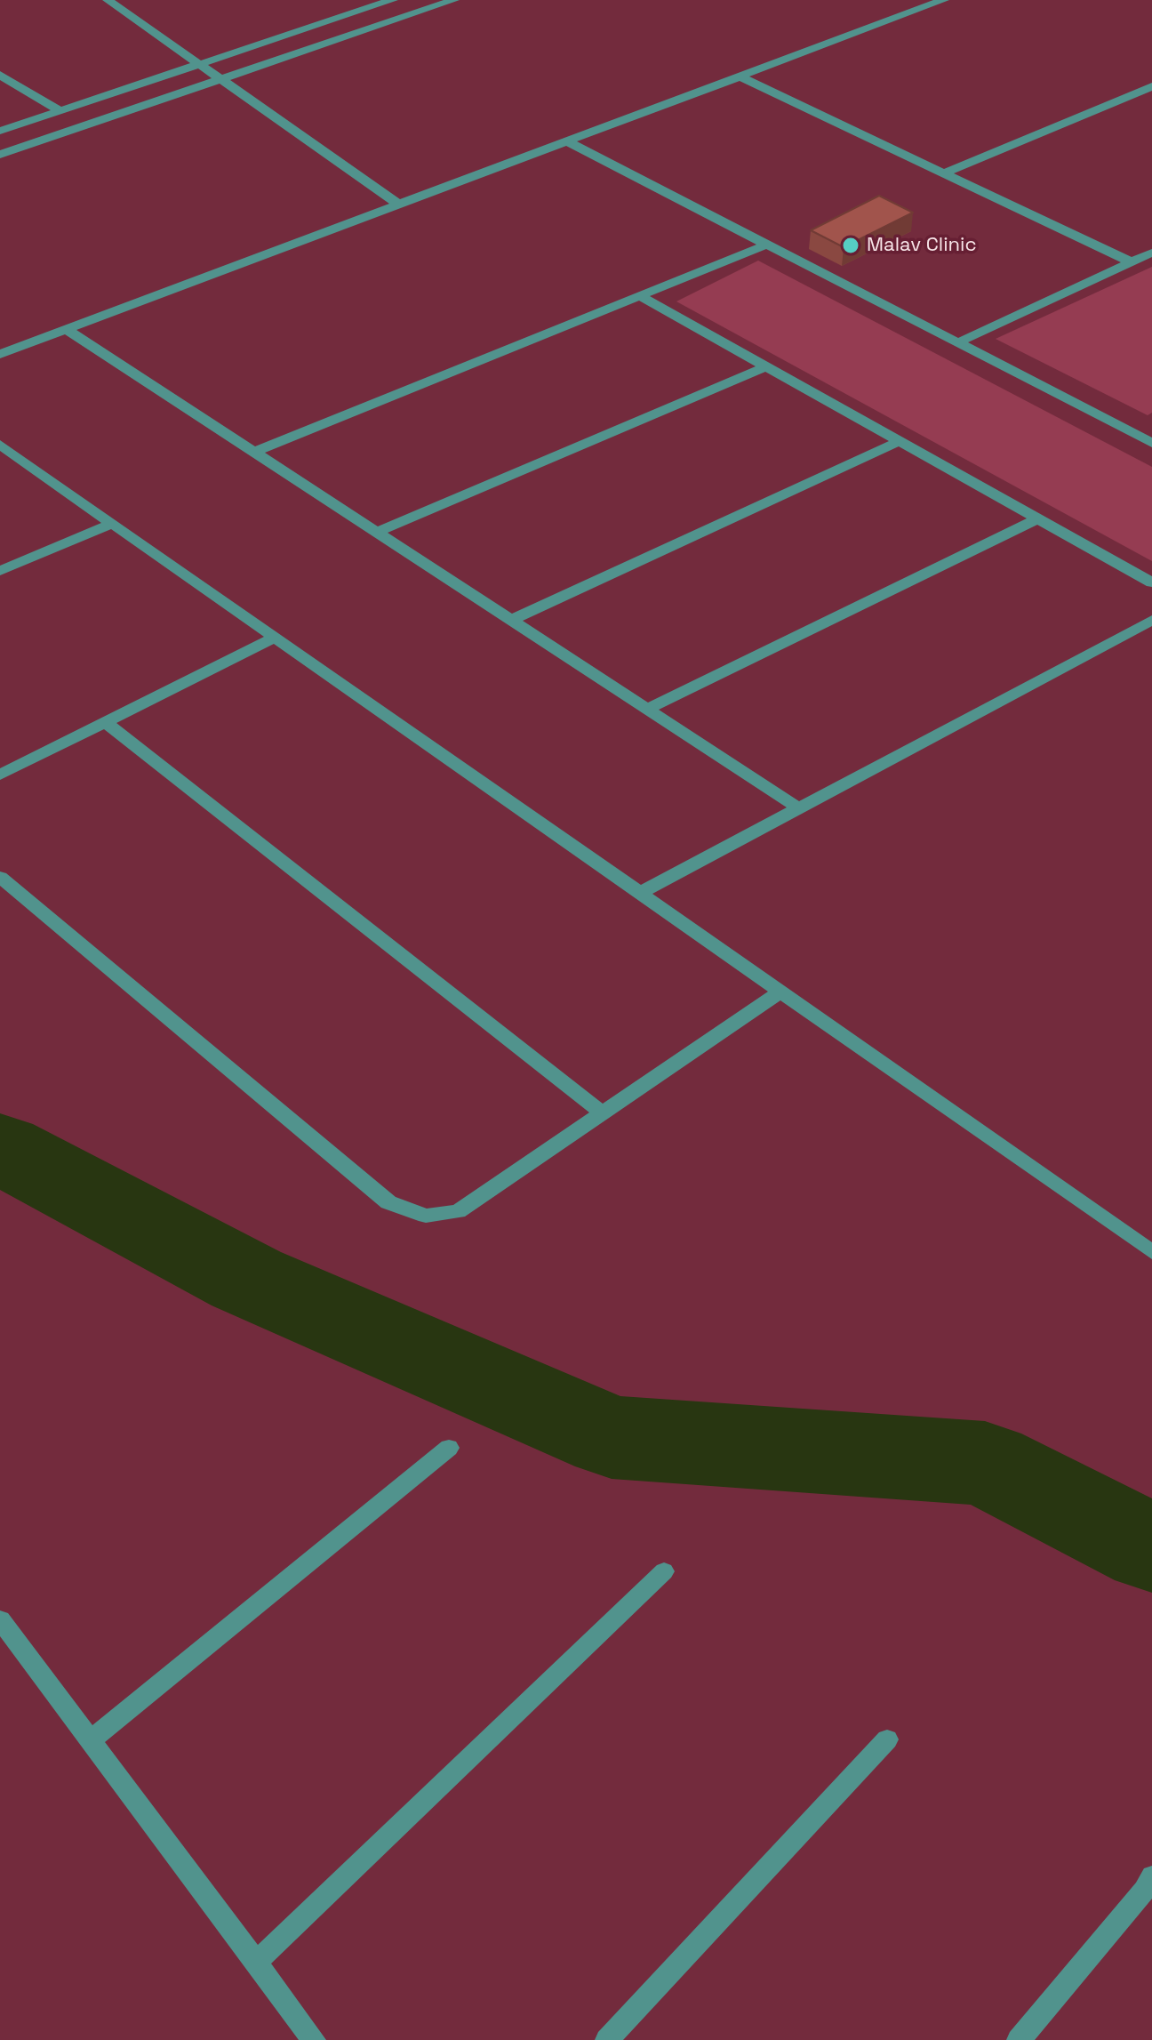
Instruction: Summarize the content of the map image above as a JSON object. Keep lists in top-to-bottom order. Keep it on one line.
{"places":["Malav Clinic"]}
